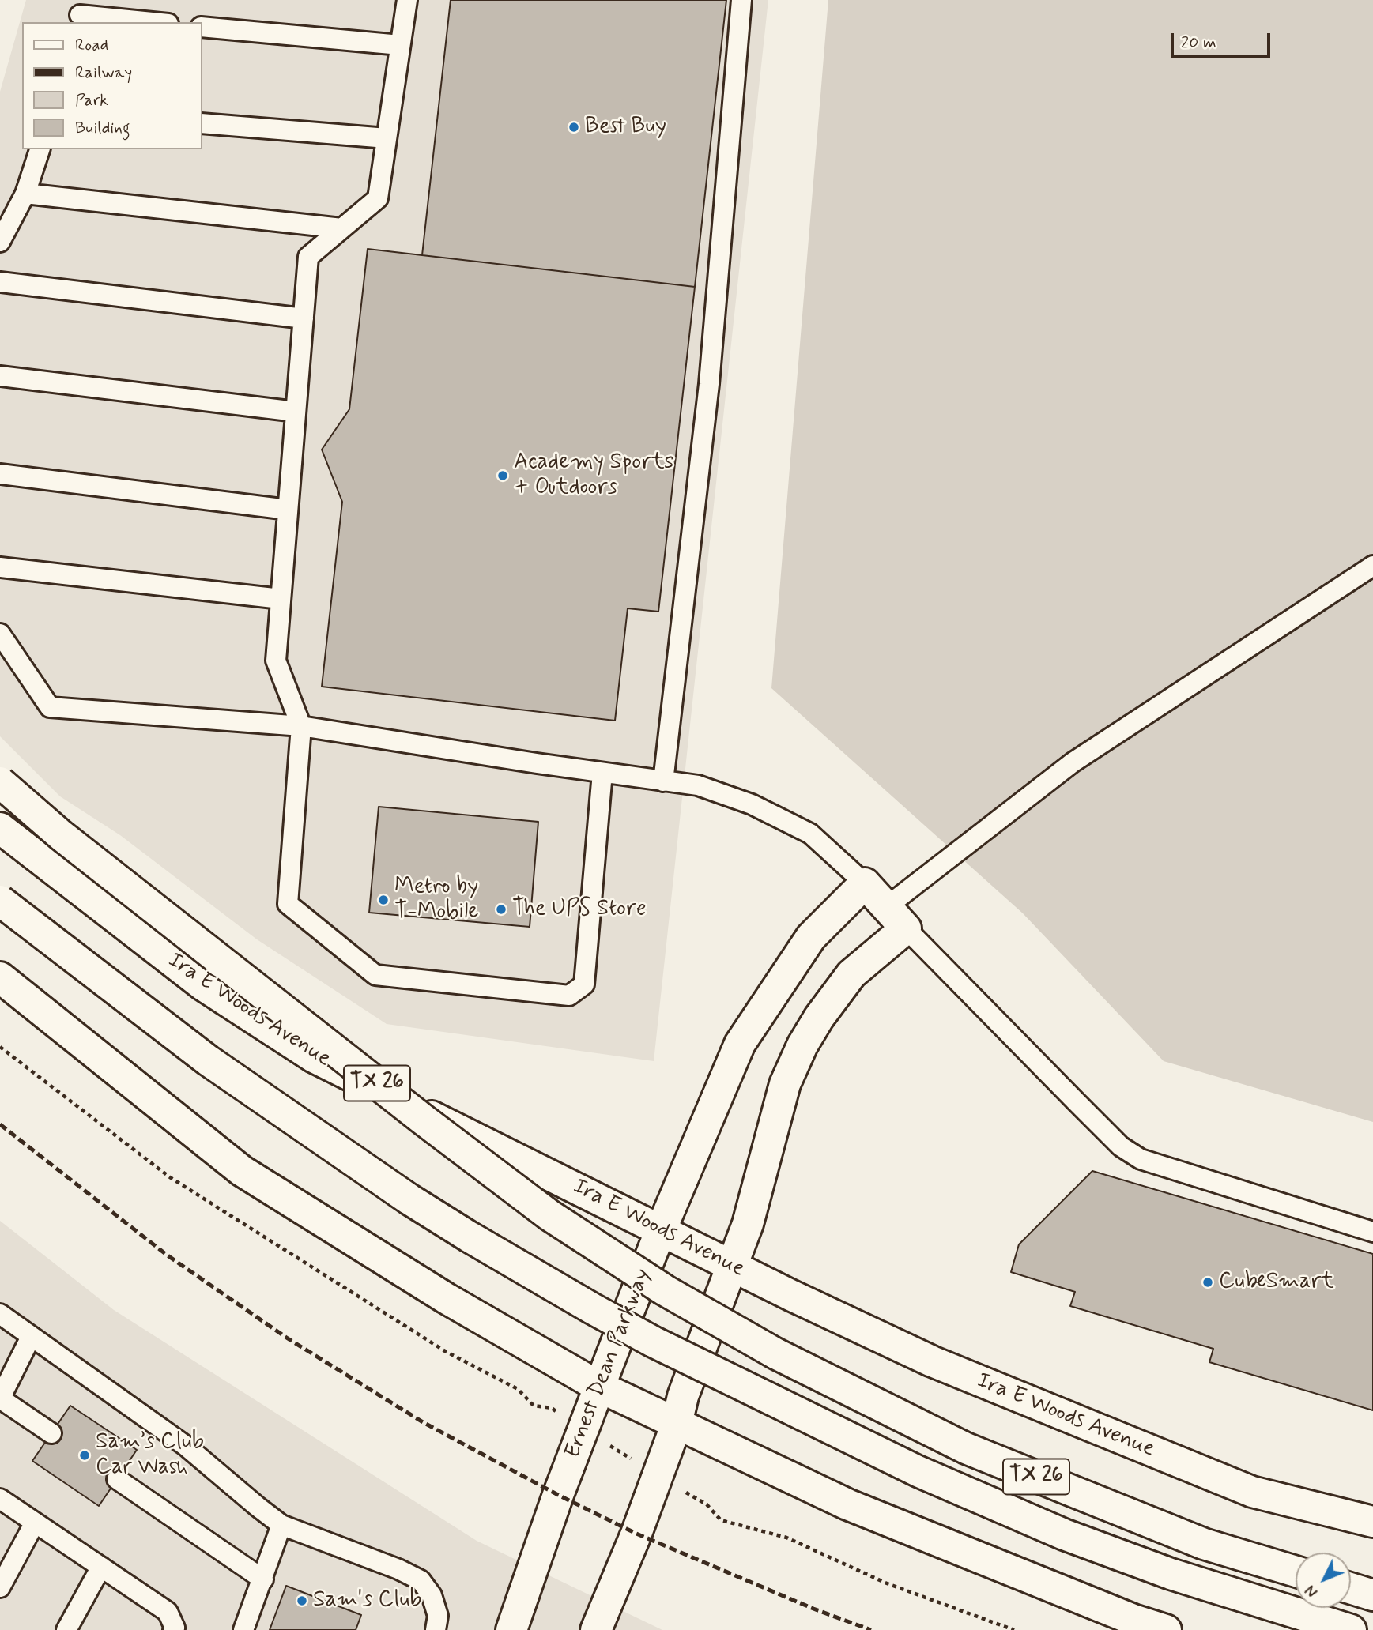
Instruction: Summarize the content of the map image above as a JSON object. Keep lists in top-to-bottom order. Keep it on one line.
{"streets":{"main road":["Ira E Woods Avenue","TX 26","Ernest Dean Parkway"]},"crossings":[["Ira E Woods Avenue","Ernest Dean Parkway"]],"places":["Best Buy","Academy Sports + Outdoors","Metro by T-Mobile","The UPS Store","CubeSmart","Sam’s Club Car Wash","Sam's Club"],"legend":["Road","Railway","Park","Building"],"scale_bar":"20 m","north":"bottom left"}
